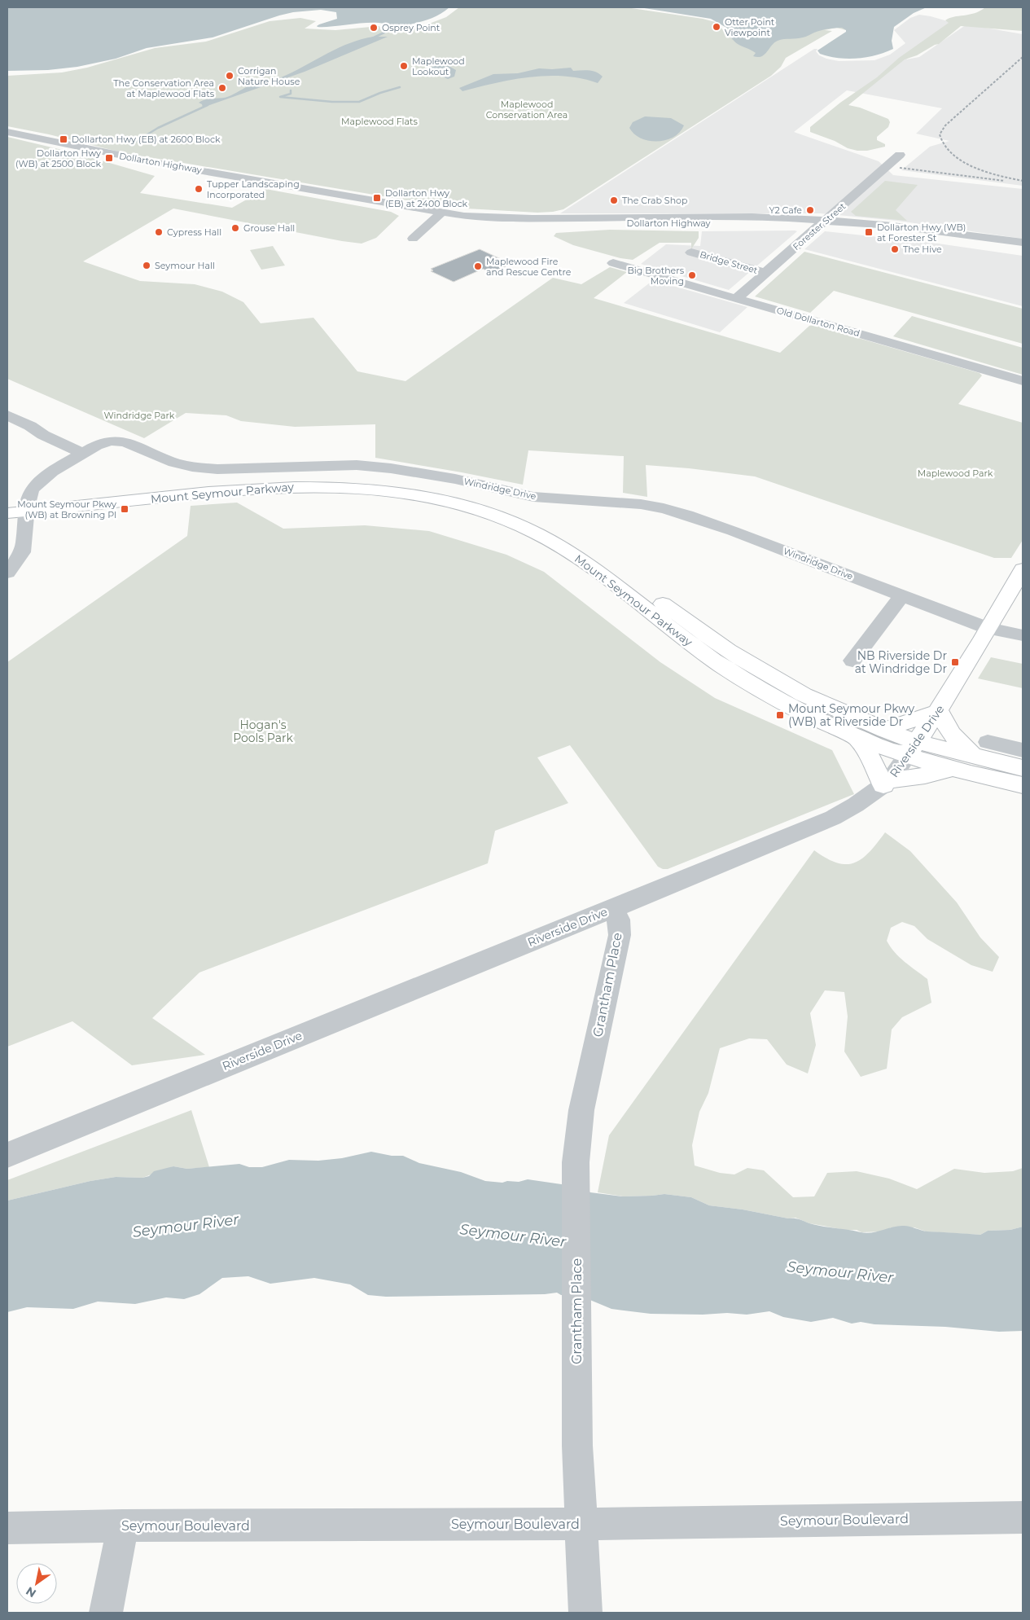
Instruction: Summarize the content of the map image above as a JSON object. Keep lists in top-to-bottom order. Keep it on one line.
{"streets":{"main road":["Mount Seymour Parkway","Riverside Drive"],"street":["Dollarton Highway","Forester Street","Bridge Street","Old Dollarton Road","Windridge Drive","Grantham Place","Seymour Boulevard"]},"crossings":[["Dollarton Highway","Forester Street"],["Forester Street","Bridge Street"],["Forester Street","Old Dollarton Road"],["Windridge Drive","Mount Seymour Parkway"],["Windridge Drive","Riverside Drive"],["Mount Seymour Parkway","Riverside Drive"],["Riverside Drive","Grantham Place"],["Grantham Place","Seymour Boulevard"]],"water":["Seymour River"],"parks":["Maplewood Conservation Area","Maplewood Flats","Windridge Park","Maplewood Park","Hogan's Pools Park"],"places":{"other":["Otter Point Viewpoint","Osprey Point","Maplewood Lookout","Corrigan Nature House","The Conservation Area at Maplewood Flats","Tupper Landscaping Incorporated","The Crab Shop","Y2 Cafe","Grouse Hall","Cypress Hall","The Hive","Seymour Hall","Maplewood Fire and Rescue Centre","Big Brothers Moving"],"transit":["Dollarton Hwy (EB) at 2600 Block","Dollarton Hwy (WB) at 2500 Block","Dollarton Hwy (EB) at 2400 Block","Dollarton Hwy (WB) at Forester St","Mount Seymour Pkwy (WB) at Browning Pl","NB Riverside Dr at Windridge Dr","Mount Seymour Pkwy (WB) at Riverside Dr"]},"north":"bottom left"}
